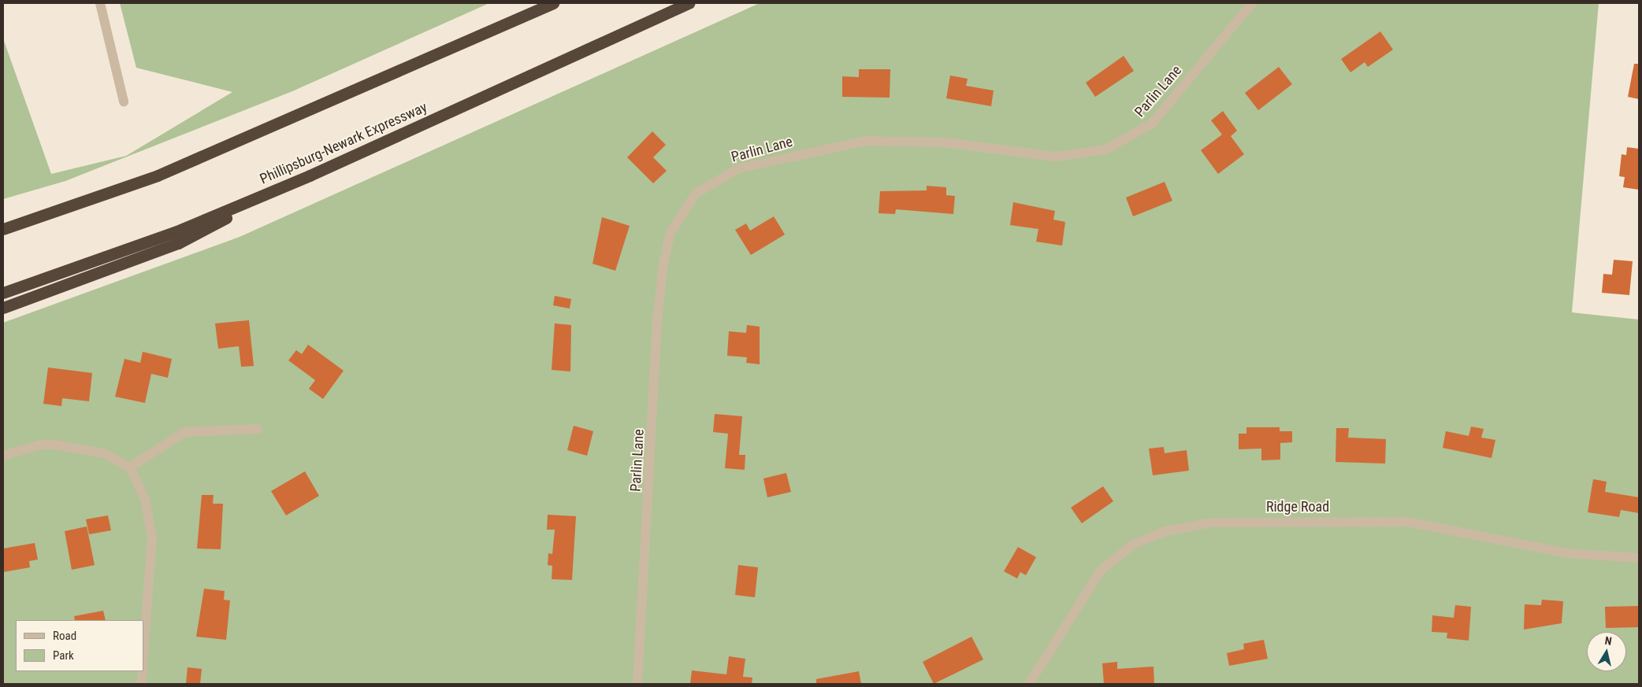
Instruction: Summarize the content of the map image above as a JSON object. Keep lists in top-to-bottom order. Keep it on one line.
{"streets":{"highway":["Phillipsburg-Newark Expressway"],"street":["Parlin Lane","Ridge Road"]},"legend":["Road","Park"],"north":"top"}
